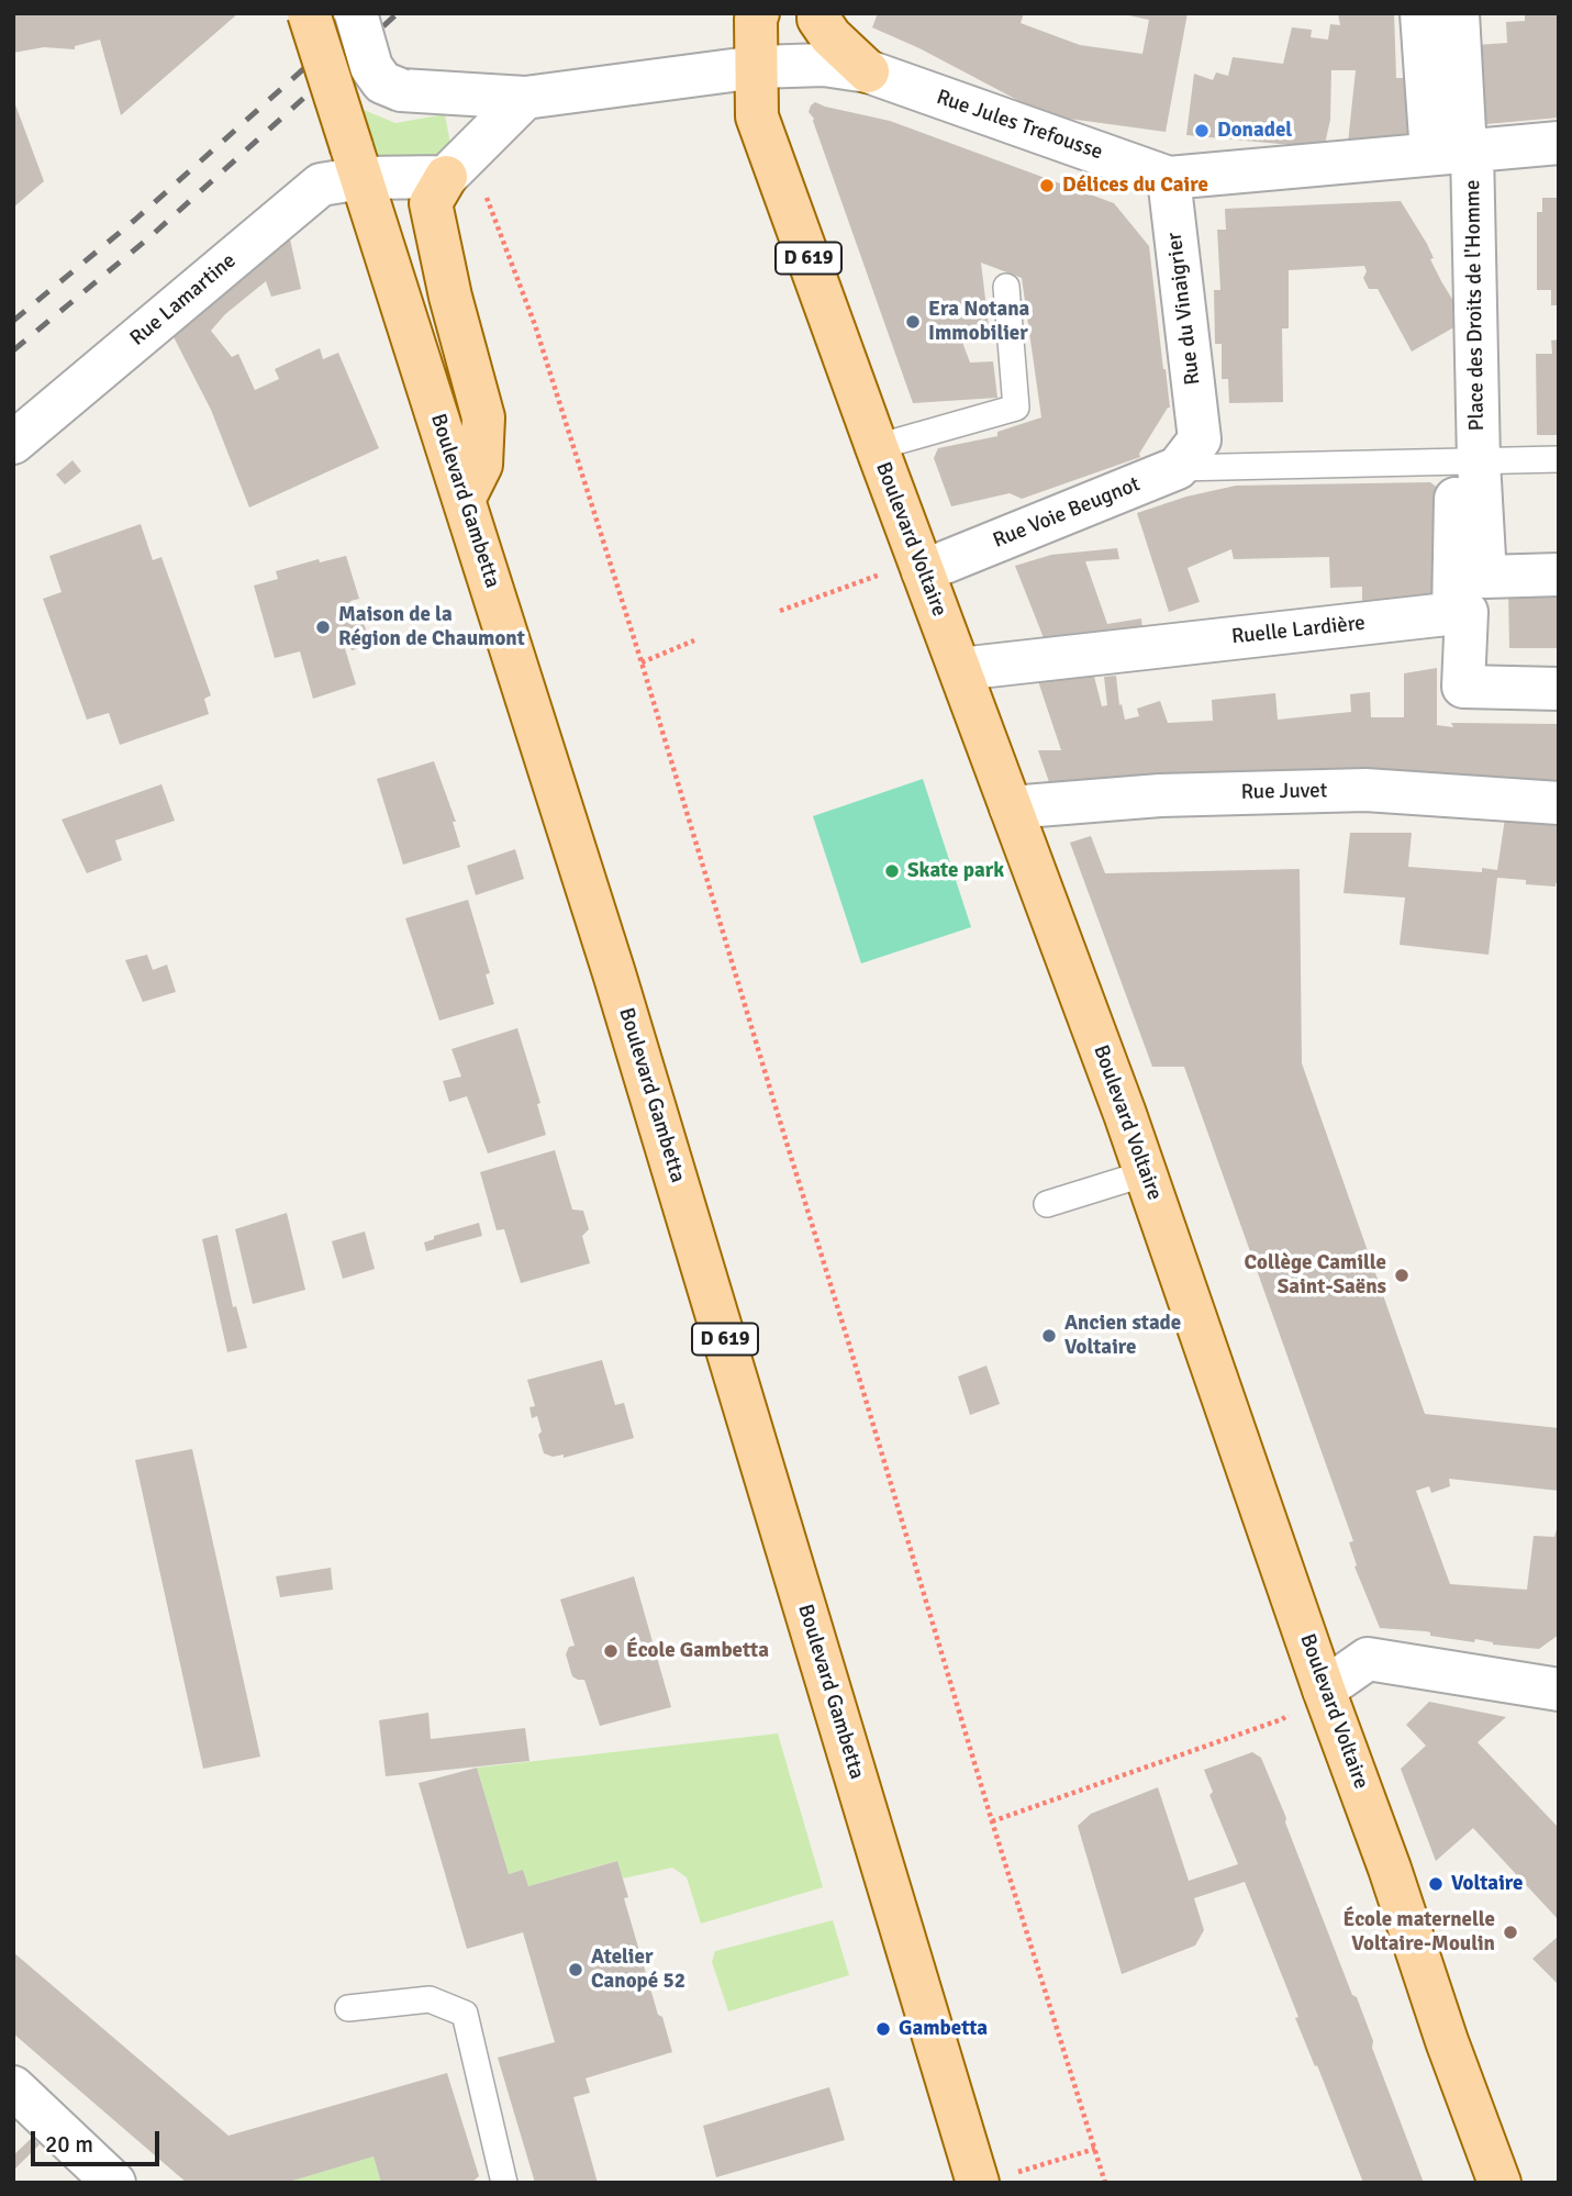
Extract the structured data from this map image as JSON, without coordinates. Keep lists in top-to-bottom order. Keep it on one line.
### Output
{"streets":{"main road":["D 619","Boulevard Gambetta","Boulevard Voltaire"],"street":["Rue Jules Trefousse","Rue Lamartine","Place des Droits de l'Homme","Rue du Vinaigrier","Rue Voie Beugnot","Ruelle Lardière","Rue Juvet"]},"crossings":[["Rue Jules Trefousse","D 619"],["Rue Jules Trefousse","Place des Droits de l'Homme"],["Rue Jules Trefousse","Rue du Vinaigrier"],["Rue Jules Trefousse","Boulevard Voltaire"],["D 619","Boulevard Voltaire"],["Rue Lamartine","Boulevard Gambetta"],["Place des Droits de l'Homme","Rue du Vinaigrier"],["Place des Droits de l'Homme","Rue Voie Beugnot"],["Rue du Vinaigrier","Rue Voie Beugnot"],["Rue Voie Beugnot","Boulevard Voltaire"],["Boulevard Voltaire","Ruelle Lardière"],["Boulevard Voltaire","Rue Juvet"]],"places":["Donadel","Délices du Caire","Era Notana Immobilier","Maison de la Région de Chaumont","Skate park","Collège Camille Saint-Saëns","Ancien stade Voltaire","École Gambetta","Voltaire","École maternelle Voltaire-Moulin","Atelier Canopé 52","Gambetta"],"scale_bar":"20 m"}
